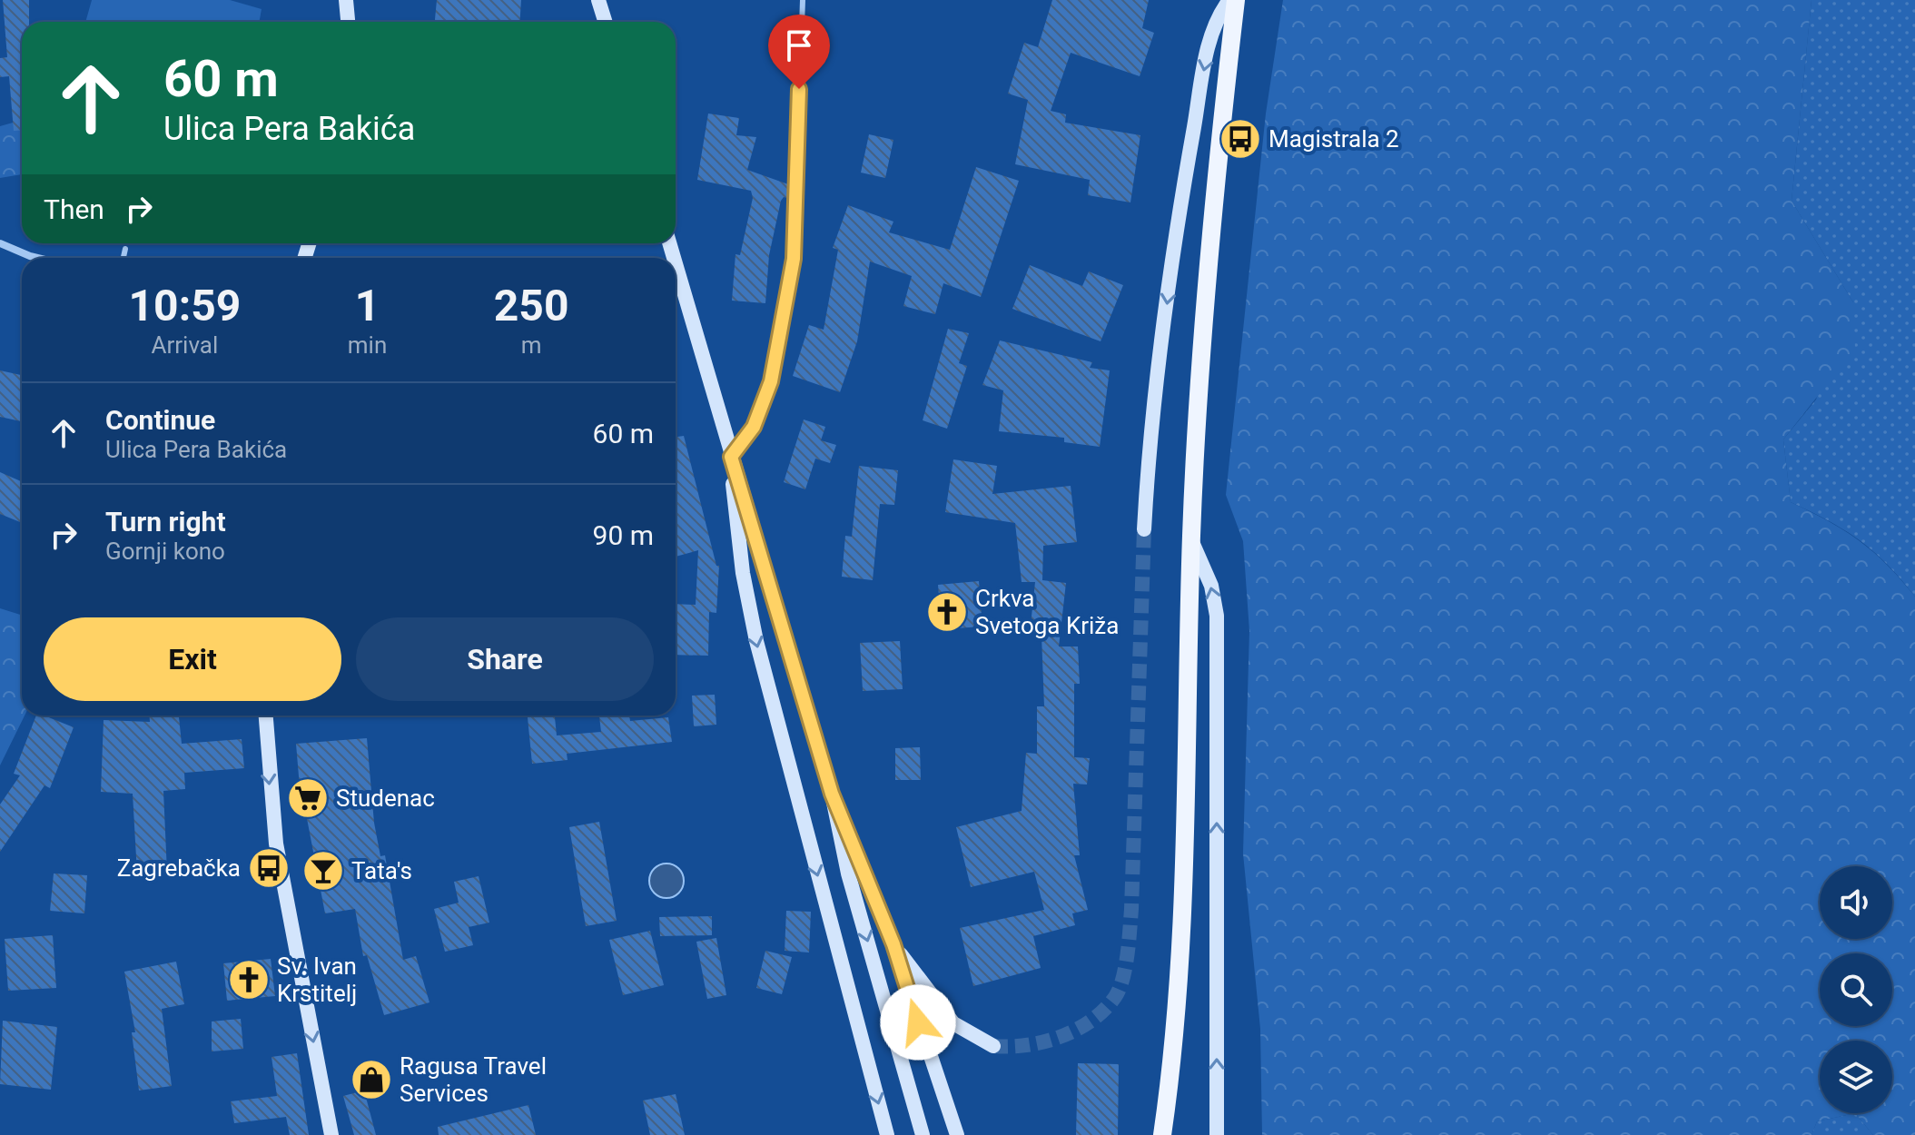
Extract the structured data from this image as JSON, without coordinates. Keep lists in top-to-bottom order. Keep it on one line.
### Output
{"places":{"bus stop":["Magistrala 2","Zagrebačka"],"church":["Crkva Svetoga Križa","Sv. Ivan Krstitelj"],"supermarket":["Studenac"],"bar":["Tata's"],"shop":["Ragusa Travel Services"]},"page":{"turn":["60 m","Ulica Pera Bakića"],"then":"Then","eta":["10:59","Arrival","1","min","250","m"],"list":[{"name":"Continue","note":"Ulica Pera Bakića","value":"60 m"},{"name":"Turn right","note":"Gornji kono","value":"90 m"}],"buttons":["Exit","Share"]}}
